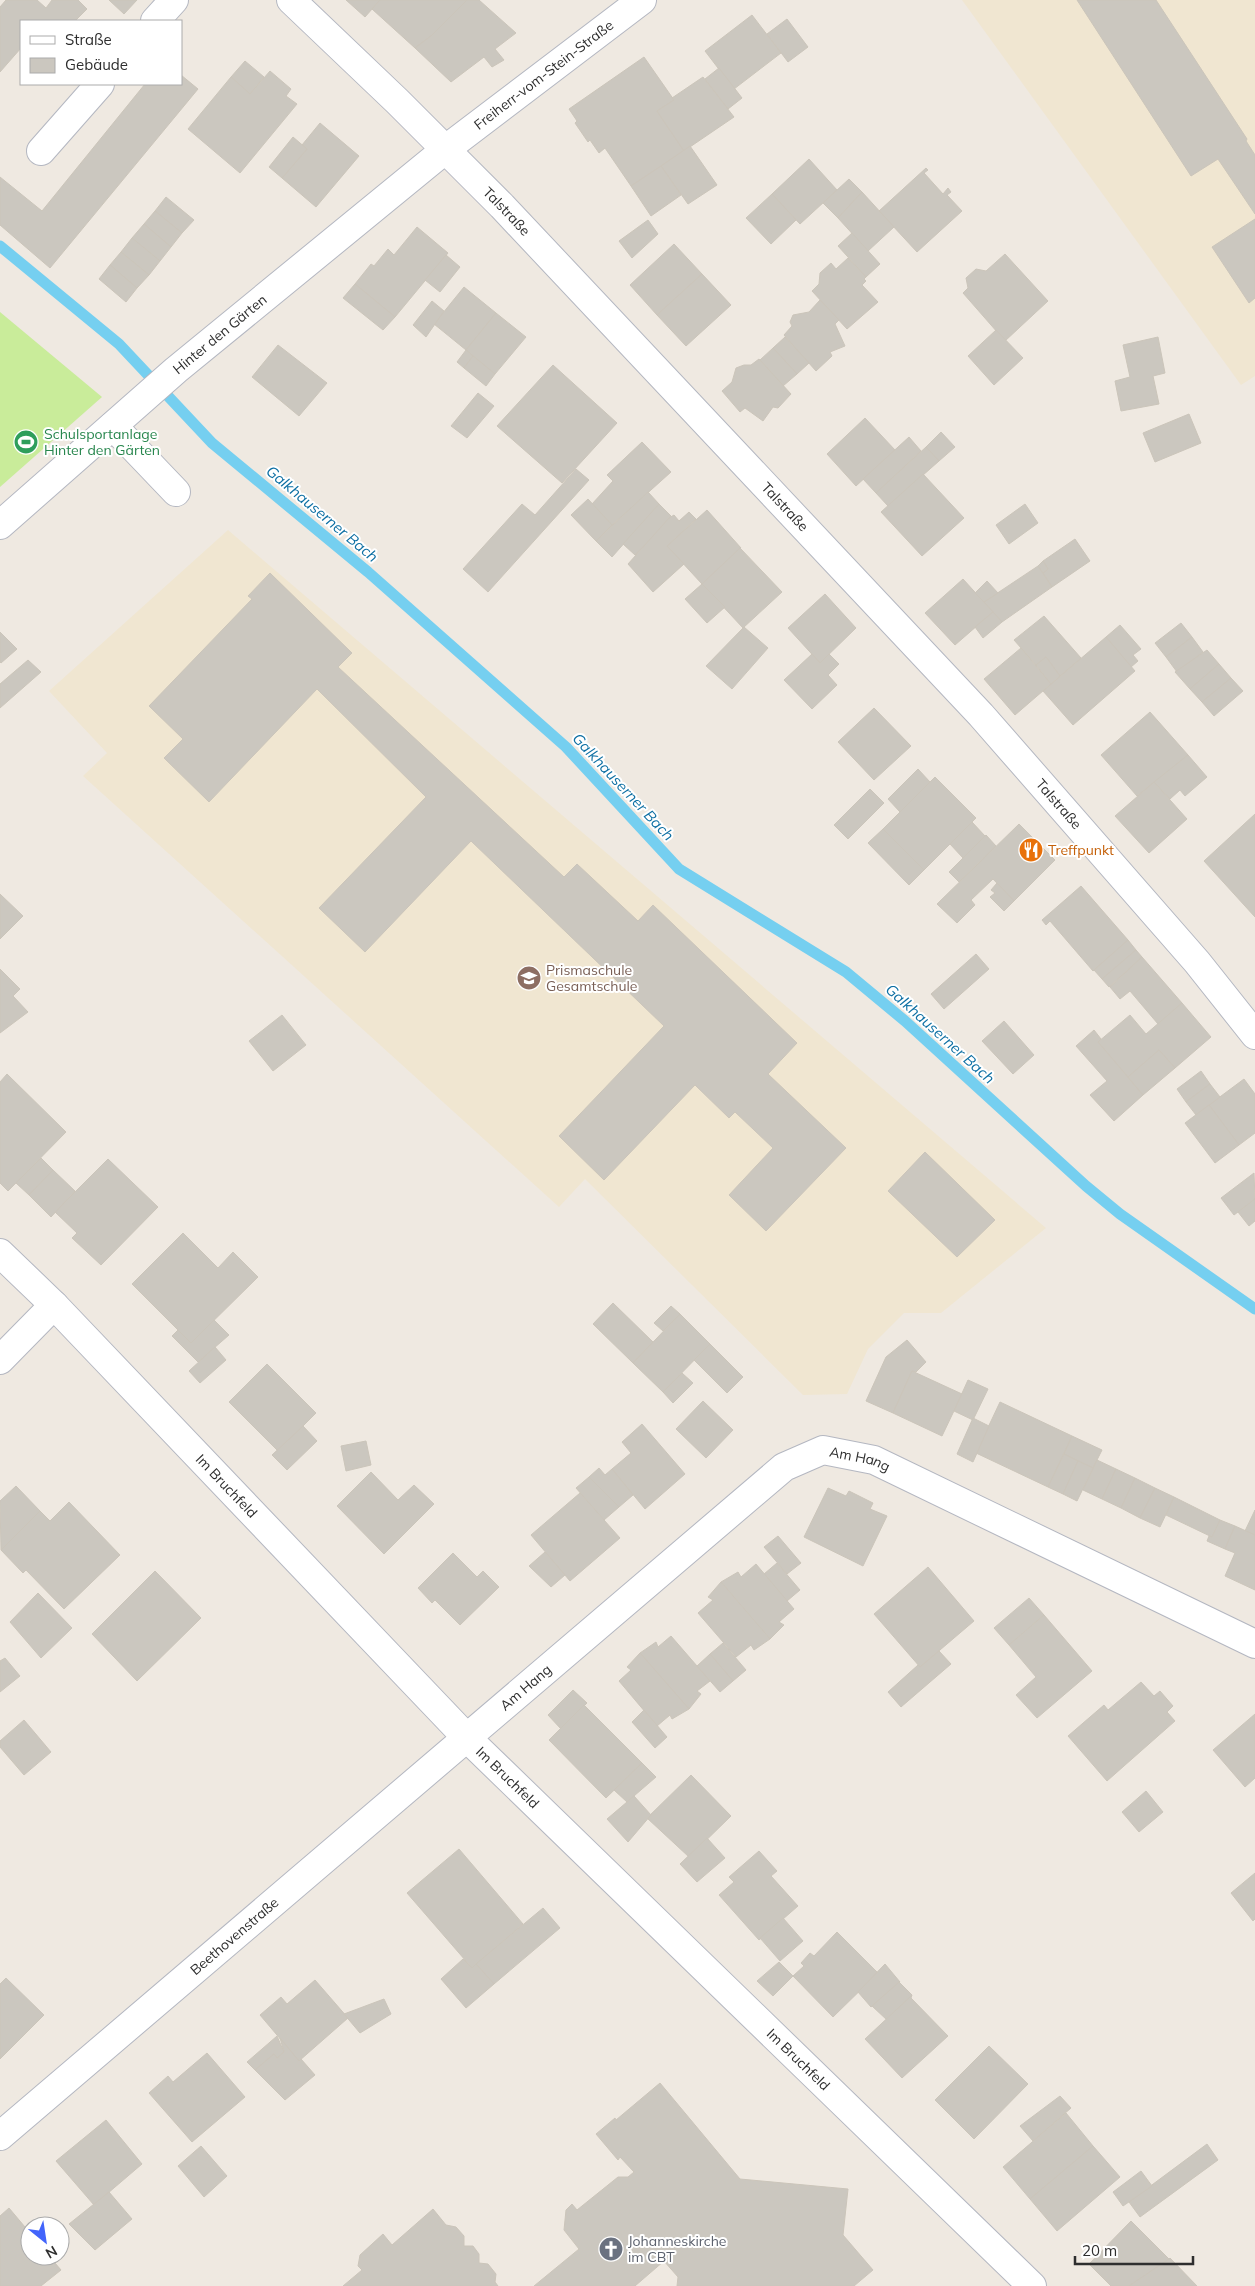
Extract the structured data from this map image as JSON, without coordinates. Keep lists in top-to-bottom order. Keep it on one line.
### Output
{"streets":{"street":["Freiherr-vom-Stein-Straße","Talstraße","Hinter den Gärten","Am Hang","Im Bruchfeld","Beethovenstraße"]},"crossings":[["Freiherr-vom-Stein-Straße","Talstraße"],["Freiherr-vom-Stein-Straße","Hinter den Gärten"],["Talstraße","Hinter den Gärten"],["Am Hang","Im Bruchfeld"],["Am Hang","Beethovenstraße"],["Im Bruchfeld","Beethovenstraße"]],"water":["Galkhauserner Bach"],"places":{"sports":["Schulsportanlage Hinter den Gärten"],"restaurant":["Treffpunkt"],"school or university":["Prismaschule Gesamtschule"],"church":["Johanneskirche im CBT"]},"legend":["Straße","Gebäude"],"scale_bar":"20 m","north":"bottom right"}
